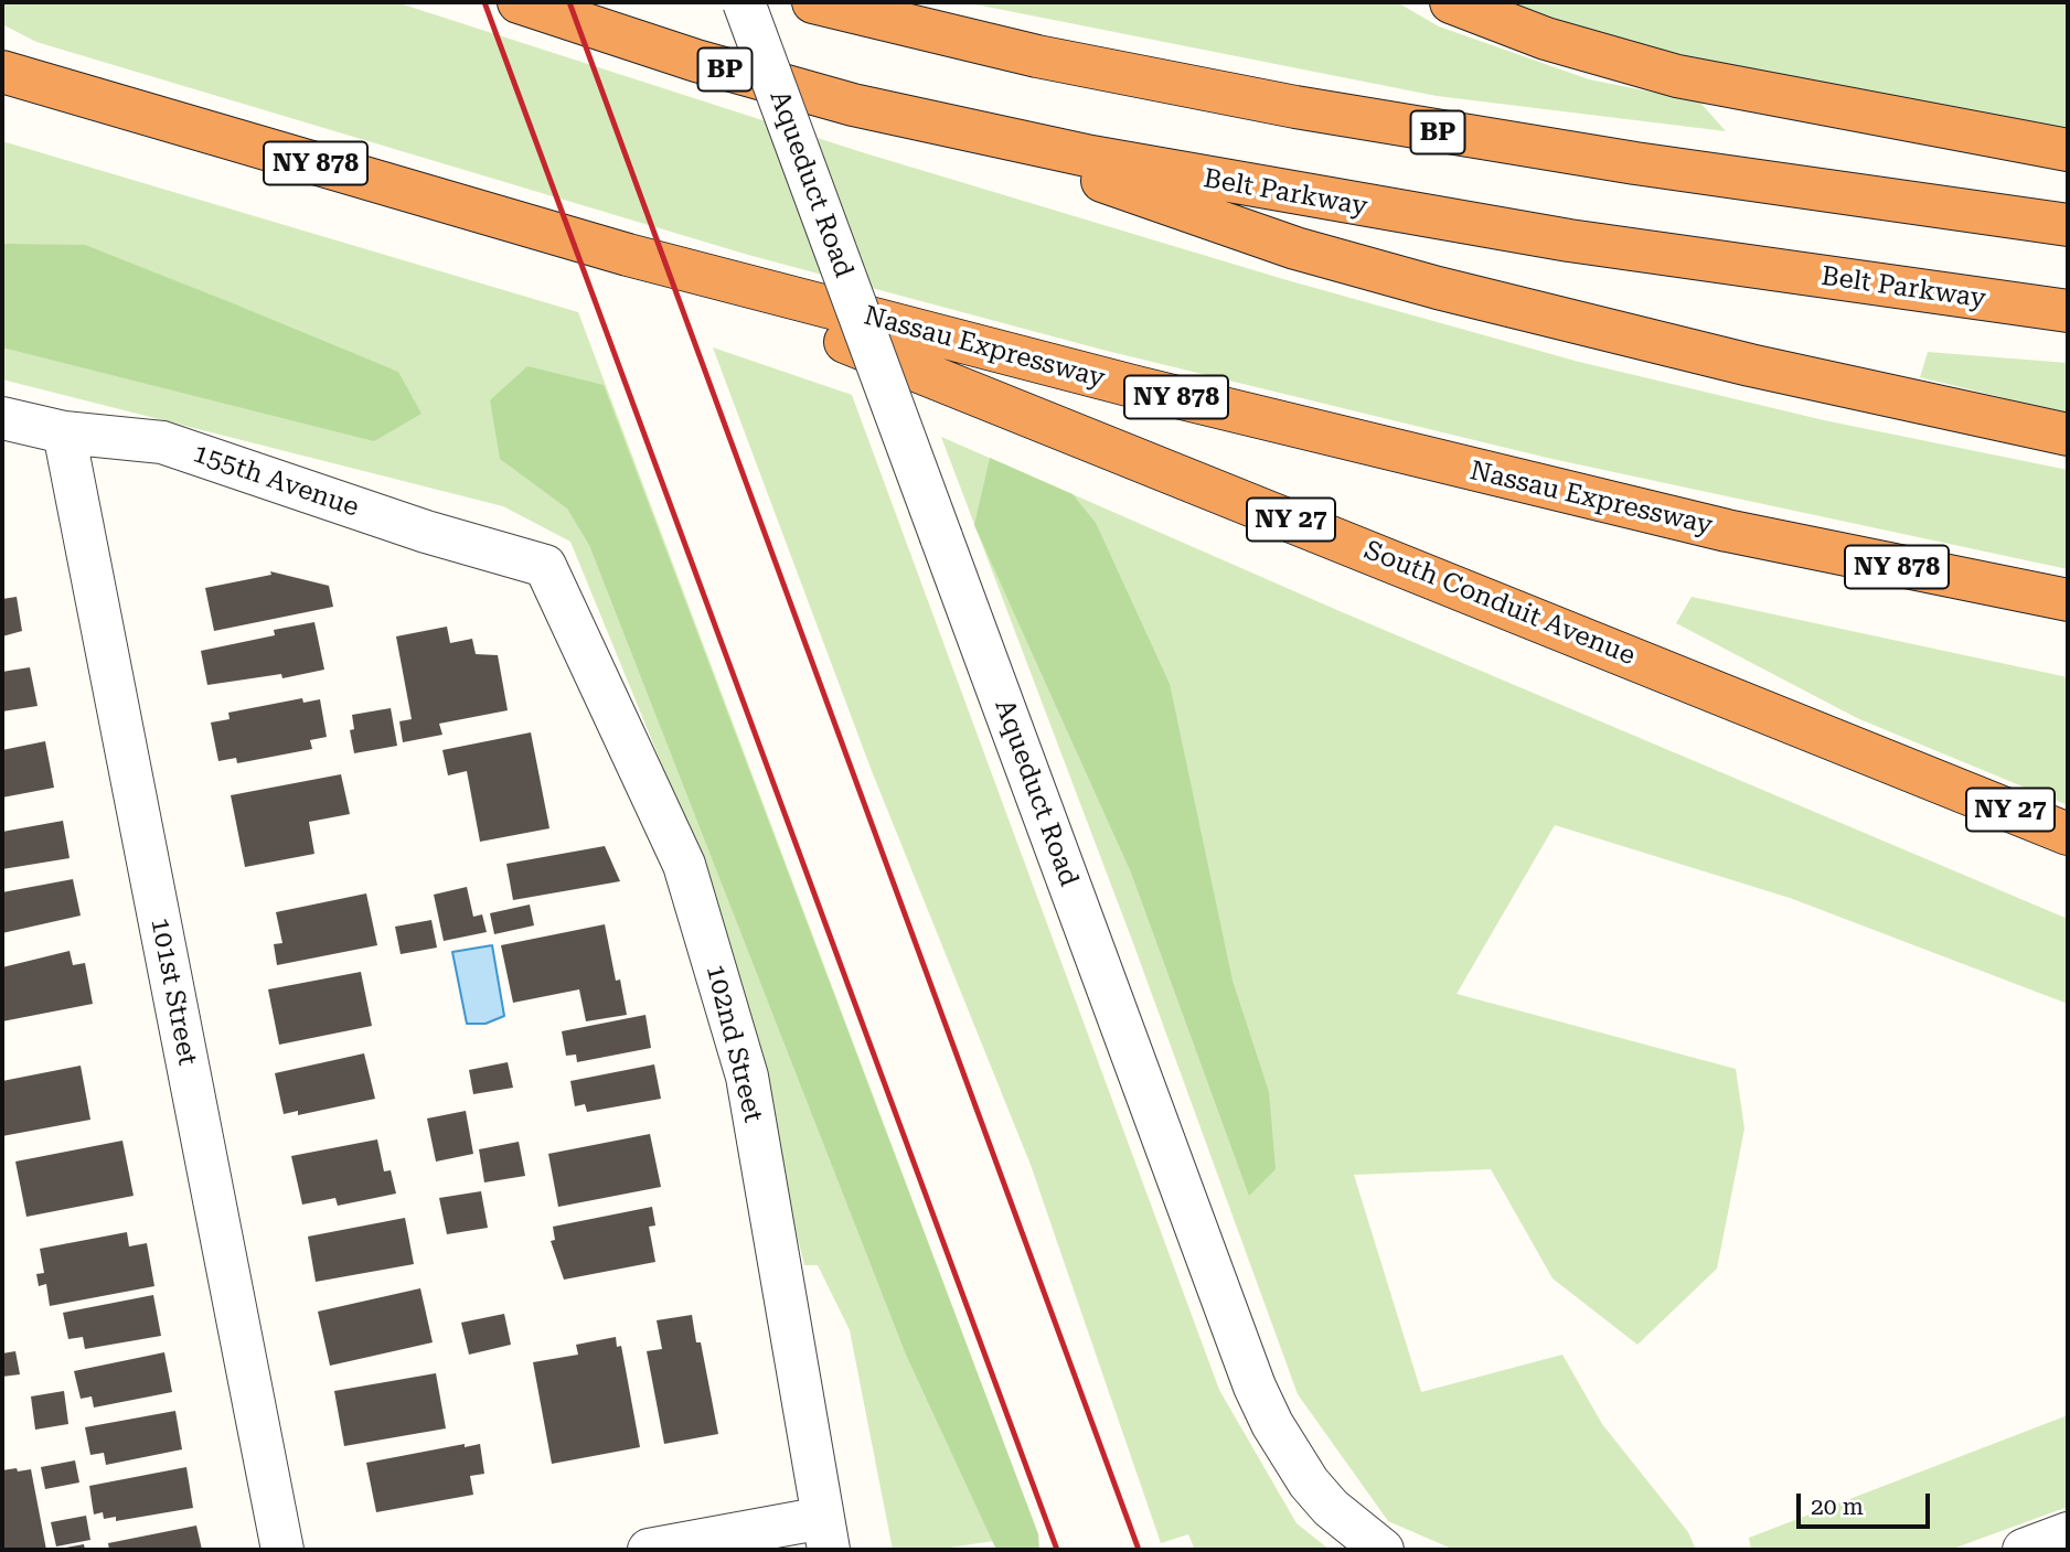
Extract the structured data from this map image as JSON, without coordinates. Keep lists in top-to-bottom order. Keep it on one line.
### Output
{"streets":{"highway":["BP","NY 878","Belt Parkway","Nassau Expressway","NY 27","South Conduit Avenue"],"street":["Aqueduct Road","155th Avenue","101st Street","102nd Street"]},"crossings":[["Nassau Expressway","South Conduit Avenue"],["155th Avenue","101st Street"],["155th Avenue","102nd Street"]],"scale_bar":"20 m"}
